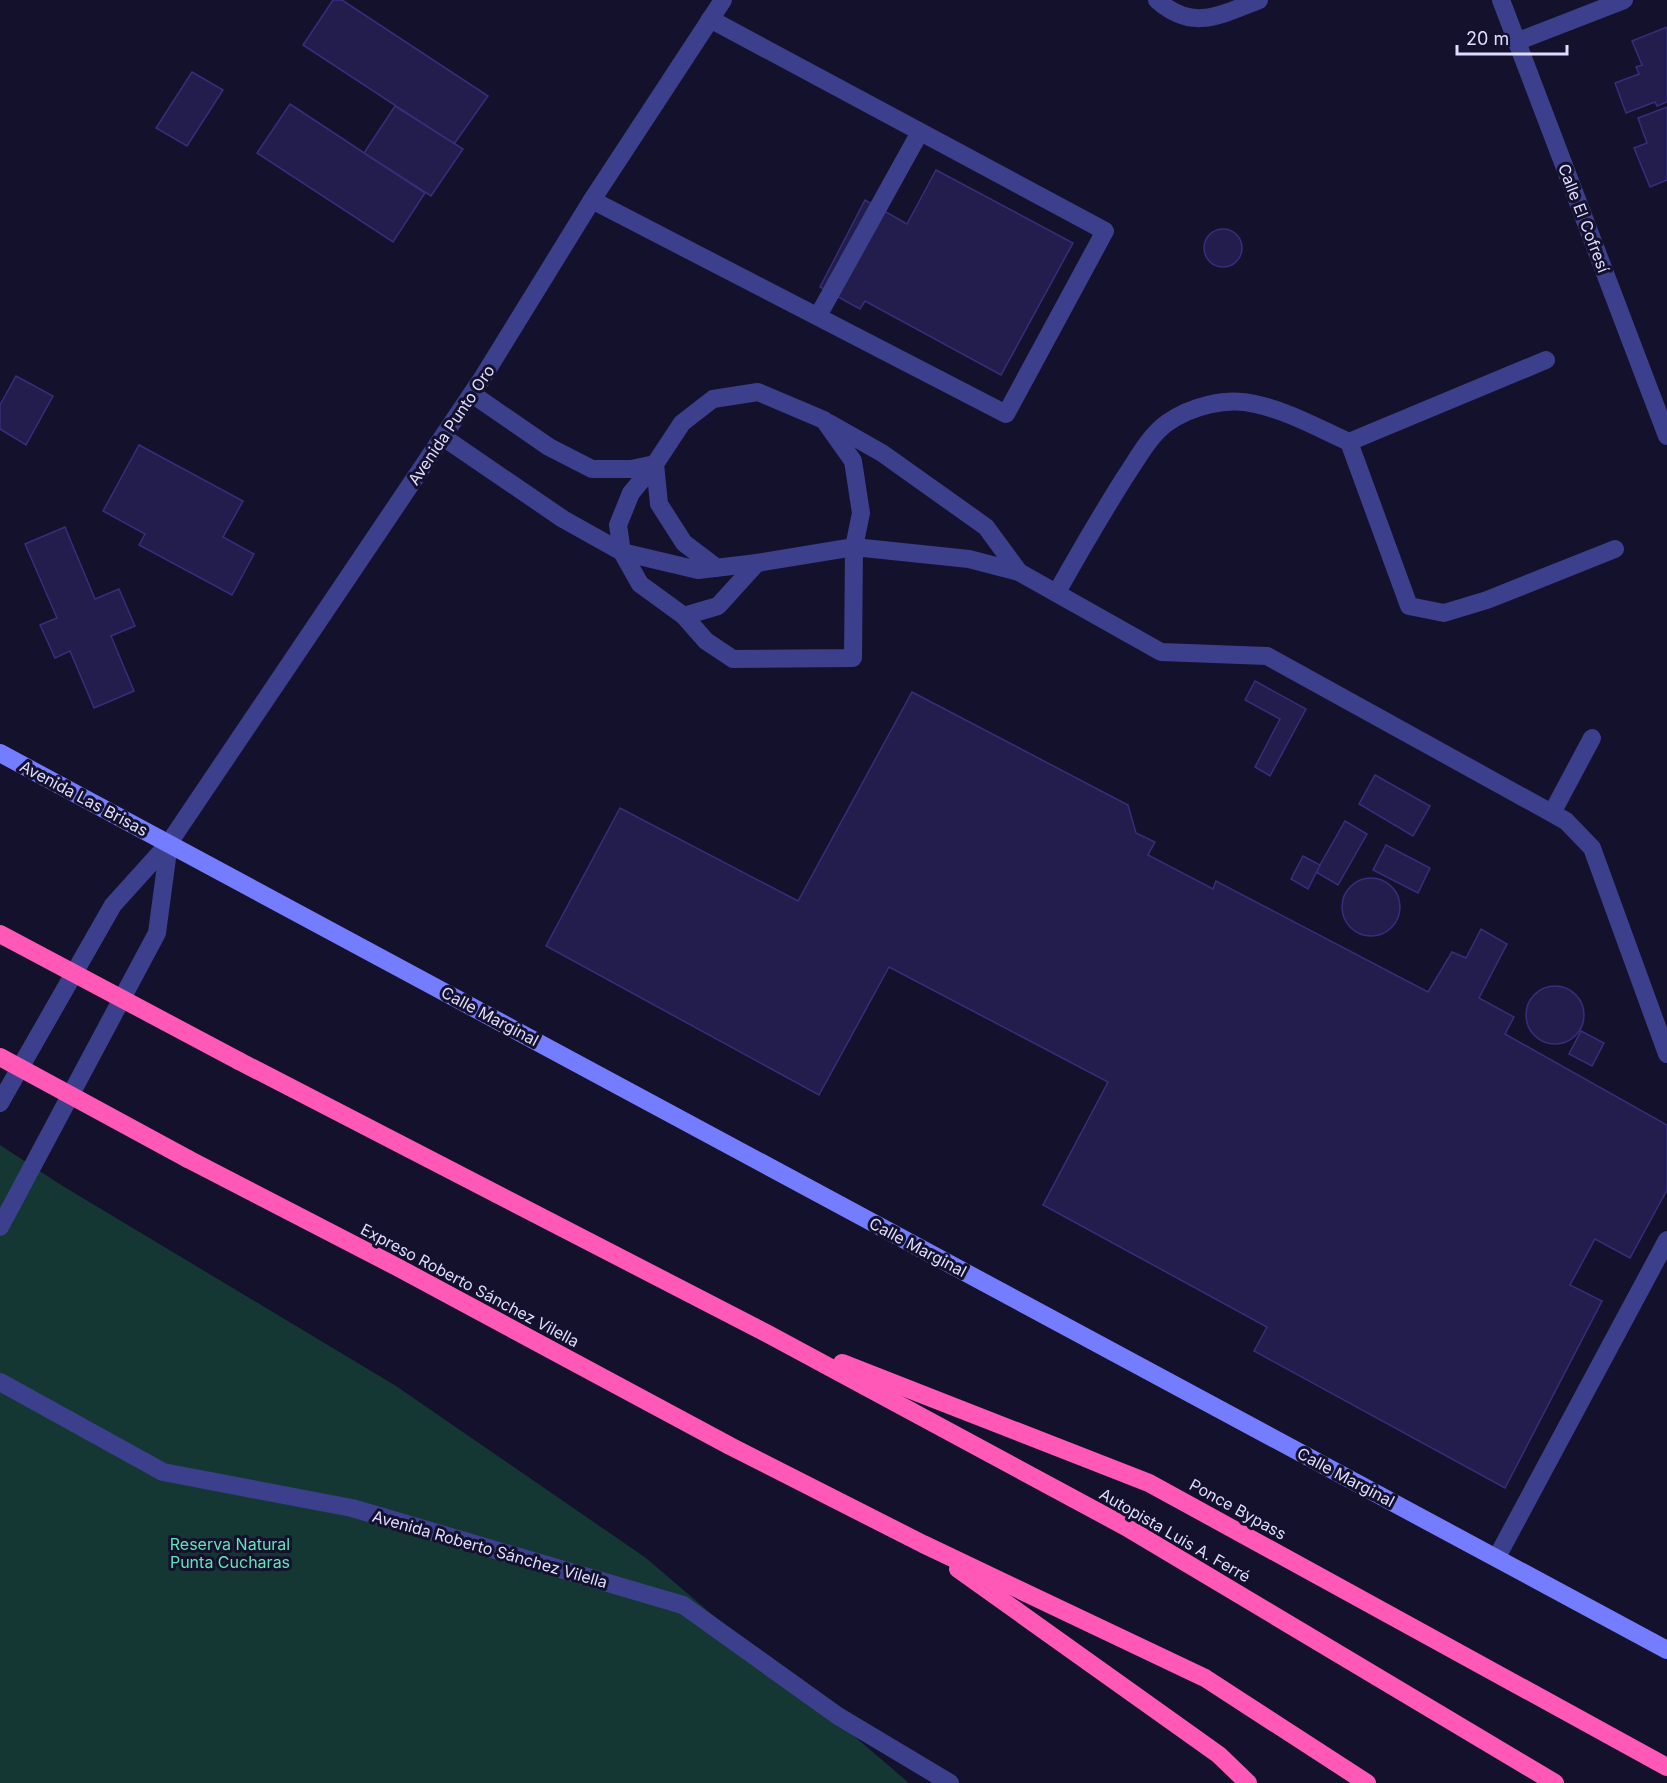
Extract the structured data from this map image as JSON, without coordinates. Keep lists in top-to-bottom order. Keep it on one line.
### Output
{"streets":{"highway":["Expreso Roberto Sánchez Vilella","Ponce Bypass","Autopista Luis A. Ferré"],"street":["Calle El Cofresí","Avenida Punto Oro","Avenida Las Brisas","Calle Marginal","Avenida Roberto Sánchez Vilella"]},"crossings":[["Avenida Punto Oro","Avenida Las Brisas"],["Avenida Punto Oro","Calle Marginal"],["Avenida Las Brisas","Calle Marginal"],["Ponce Bypass","Autopista Luis A. Ferré"]],"parks":["Reserva Natural Punta Cucharas"],"scale_bar":"20 m"}
